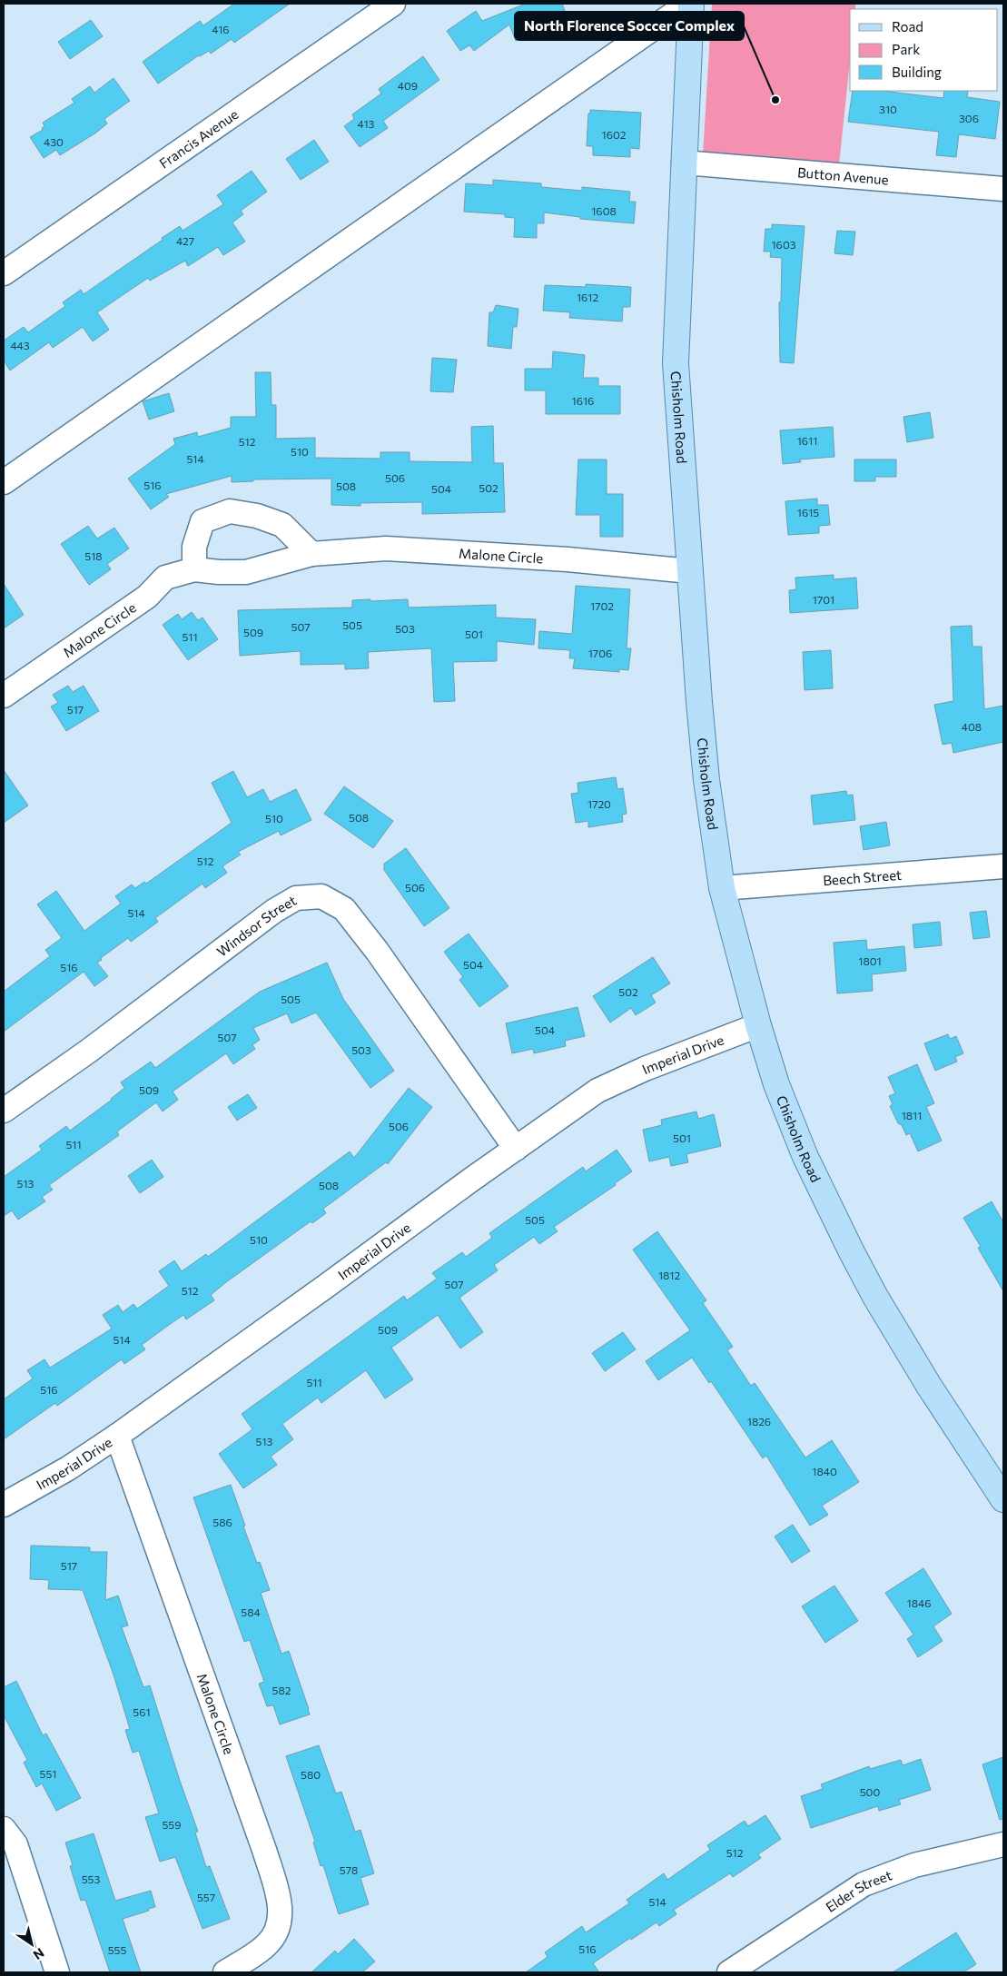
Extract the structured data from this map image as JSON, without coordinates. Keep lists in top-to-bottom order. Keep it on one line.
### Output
{"streets":{"main road":["Chisholm Road"],"street":["Francis Avenue","Button Avenue","Malone Circle","Beech Street","Windsor Street","Imperial Drive","Elder Street"]},"crossings":[["Button Avenue","Chisholm Road"],["Chisholm Road","Malone Circle"],["Chisholm Road","Beech Street"],["Chisholm Road","Imperial Drive"],["Malone Circle","Imperial Drive"],["Windsor Street","Imperial Drive"]],"places":["North Florence Soccer Complex"],"house_numbers":["416","409","310","306","413","1602","430","1608","427","1603","1612","443","1616","1611","512","510","514","506","516","508","502","504","1615","518","1701","1702","505","507","503","509","501","511","1706","517","408","1720","508","510","512","506","514","1801","504","516","502","505","504","507","503","509","1811","506","501","511","513","508","505","510","1812","507","512","509","514","511","516","1826","513","1840","586","517","1846","584","582","561","551","580","500","559","512","578","553","557","514","516","555"],"legend":["Road","Park","Building"],"north":"bottom right"}
